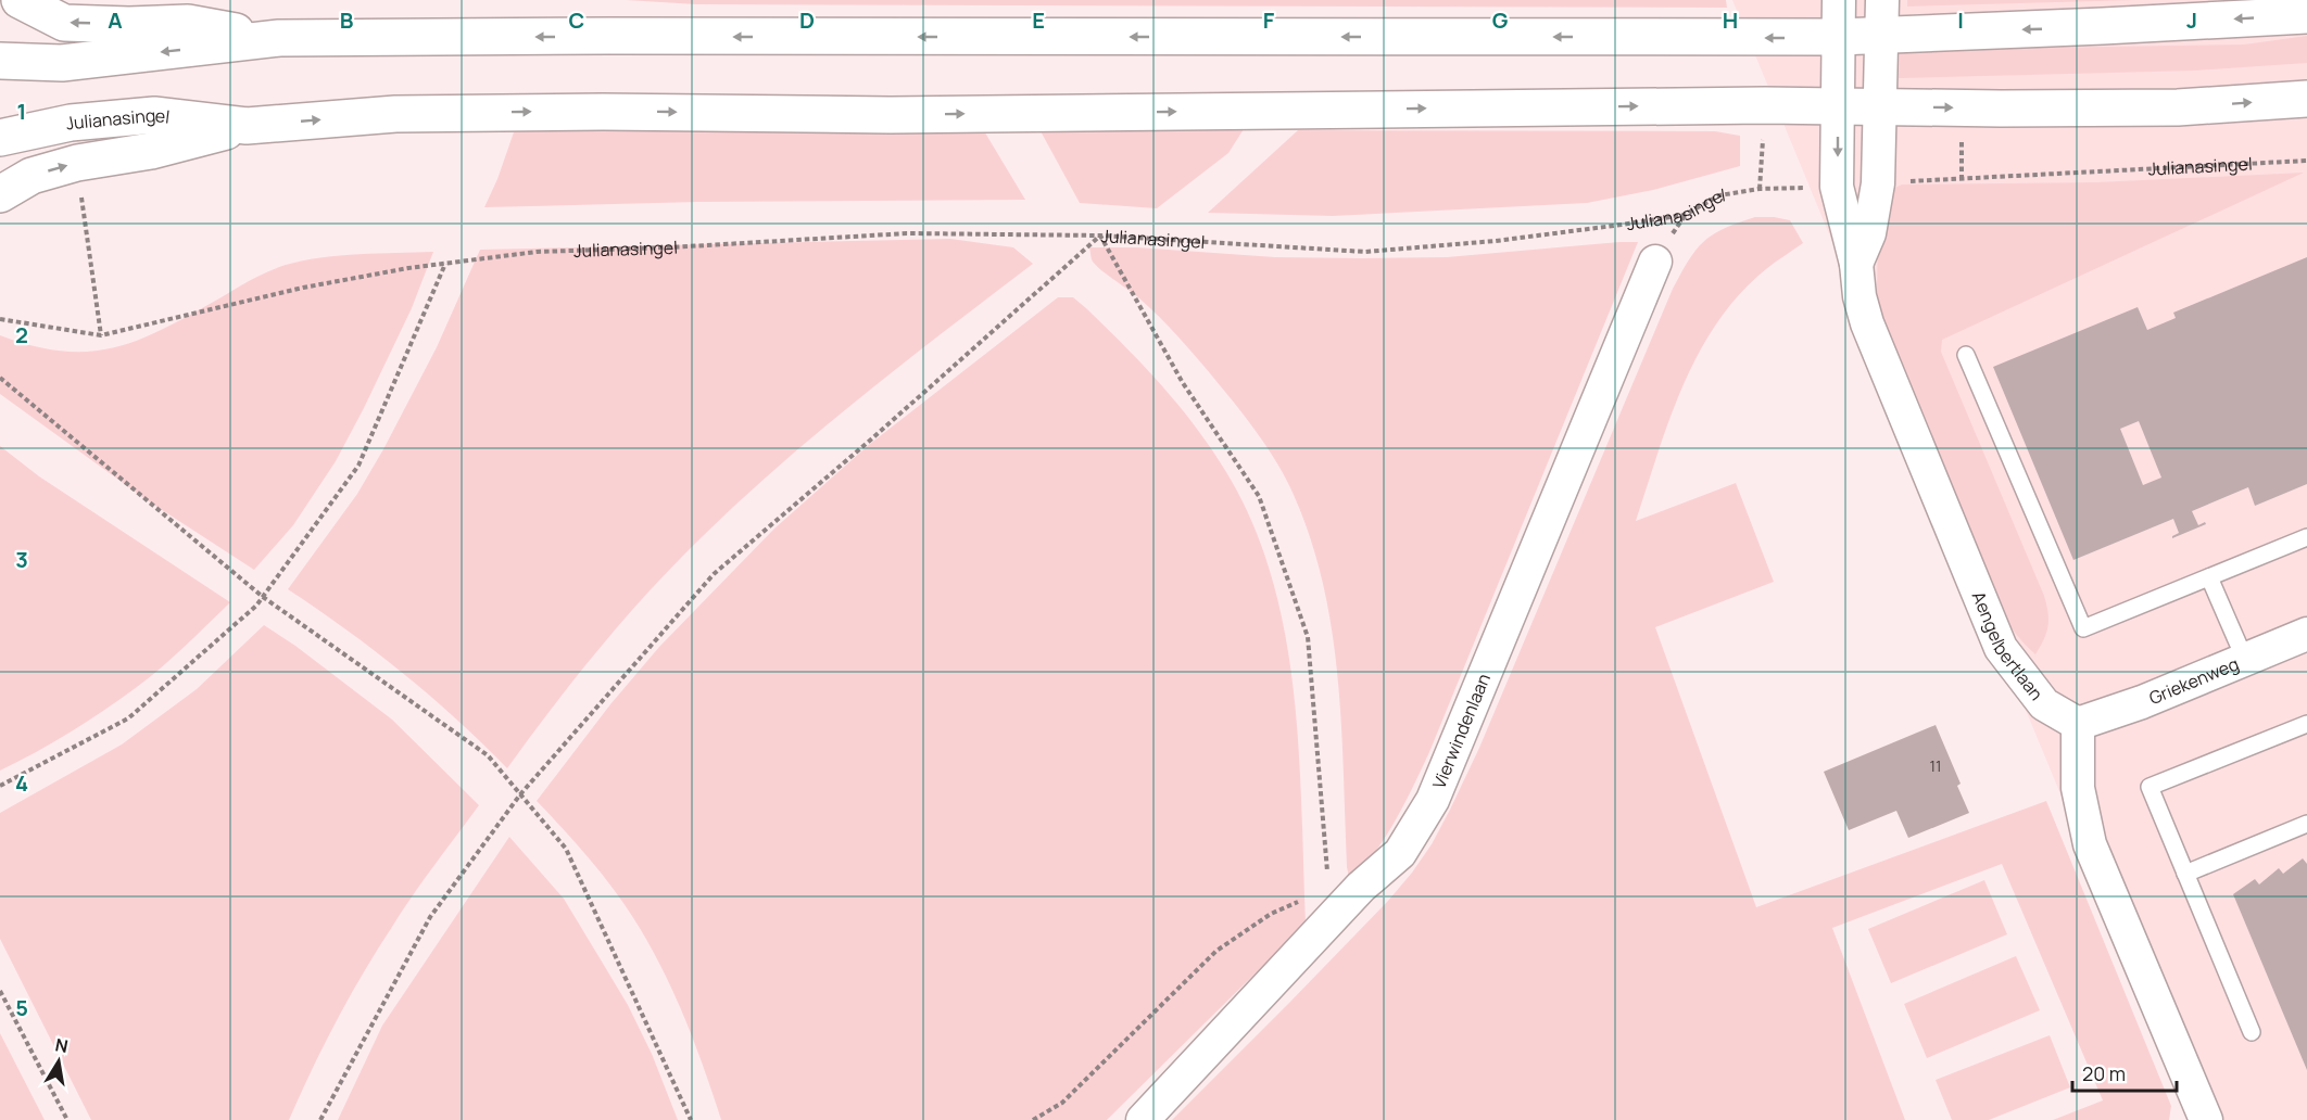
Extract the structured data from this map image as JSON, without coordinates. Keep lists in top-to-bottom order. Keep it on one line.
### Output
{"streets":{"main road":["Julianasingel"],"street":["Aengelbertlaan","Griekenweg","Vierwindenlaan"]},"crossings":[["Julianasingel","Aengelbertlaan"],["Aengelbertlaan","Griekenweg"]],"house_numbers":["11"],"scale_bar":"20 m","north":"top","grid":{"columns":["A","B","C","D","E","F","G","H","I","J"],"rows":["1","2","3","4","5"]}}
